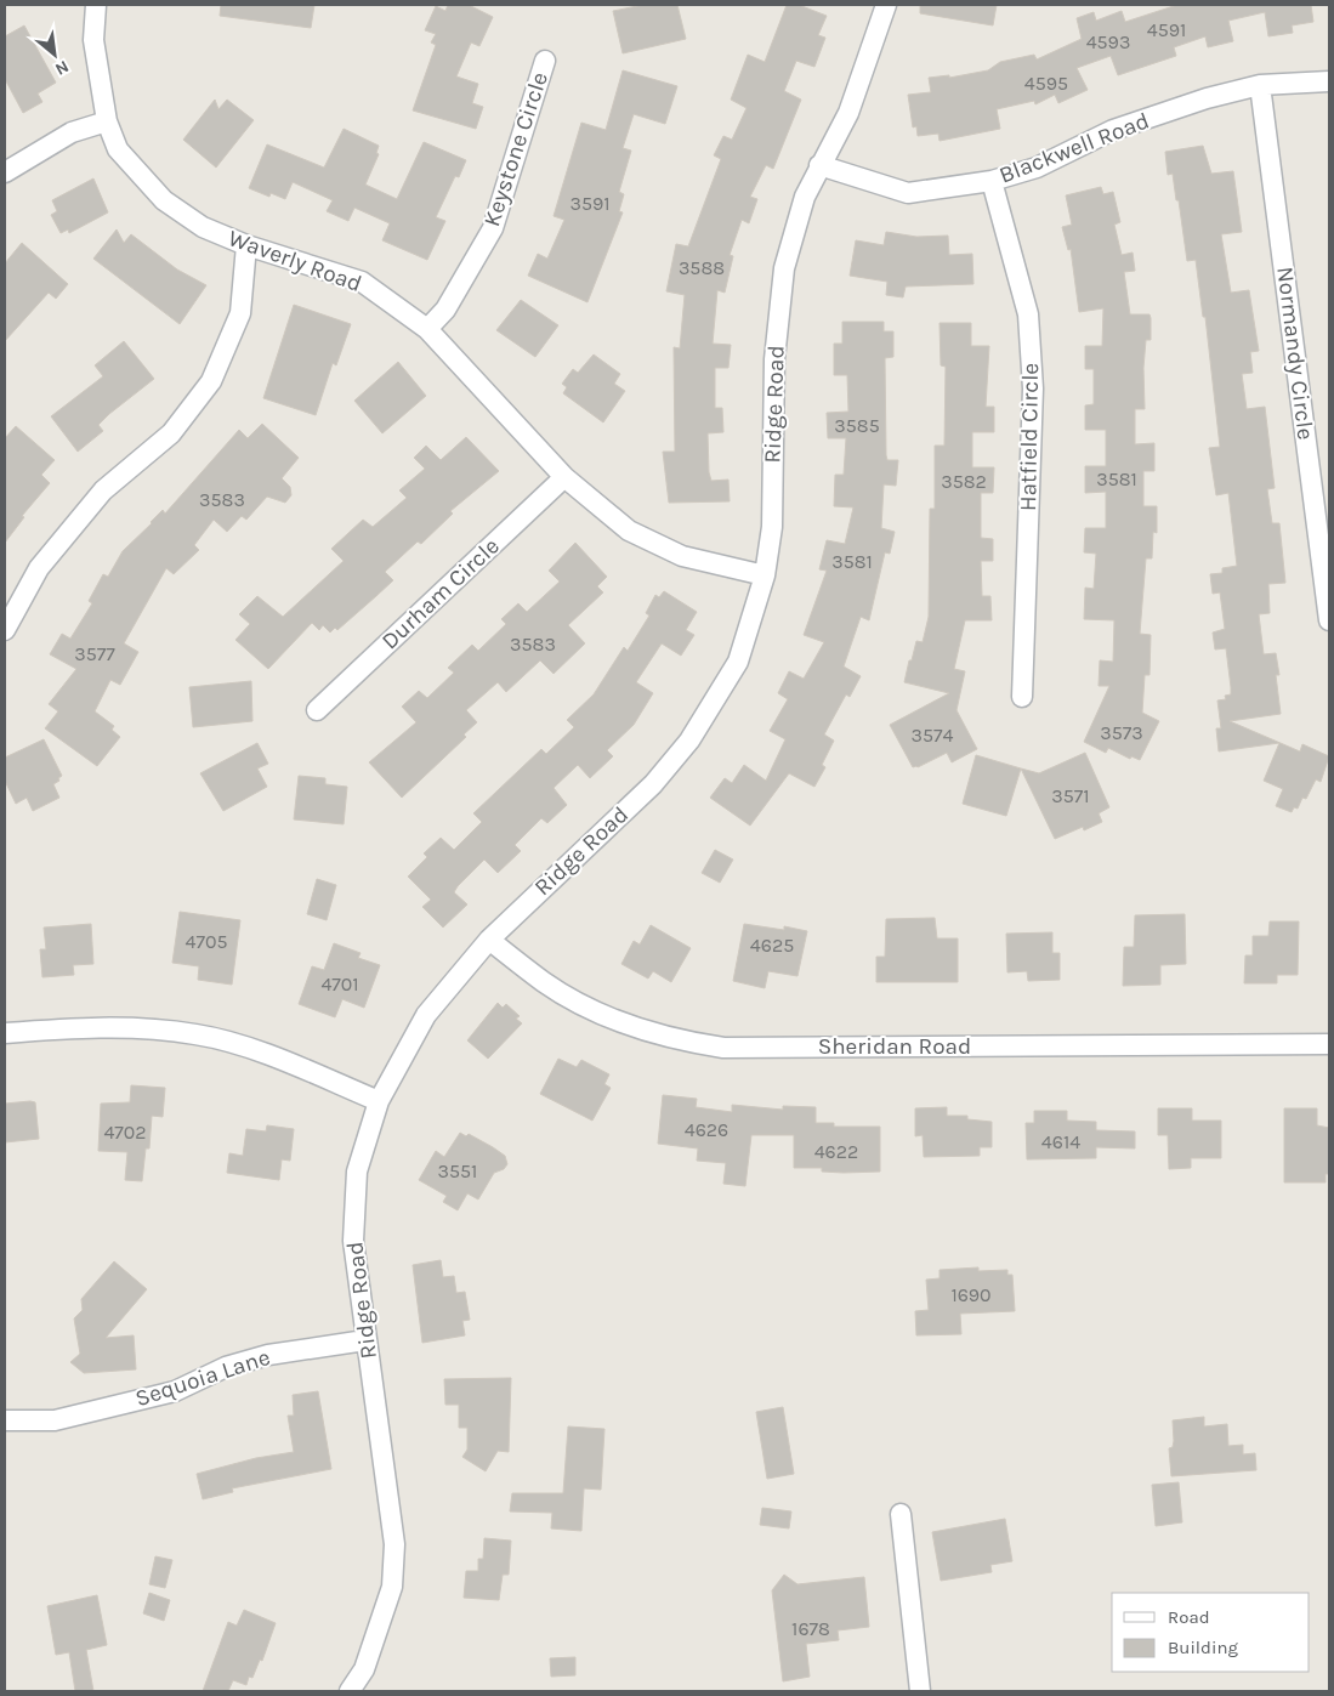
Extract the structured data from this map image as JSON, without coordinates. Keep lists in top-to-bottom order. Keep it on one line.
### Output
{"streets":{"street":["Blackwell Road","Keystone Circle","Waverly Road","Normandy Circle","Ridge Road","Hatfield Circle","Durham Circle","Sheridan Road","Sequoia Lane"]},"crossings":[["Blackwell Road","Normandy Circle"],["Blackwell Road","Ridge Road"],["Blackwell Road","Hatfield Circle"],["Keystone Circle","Waverly Road"],["Waverly Road","Ridge Road"],["Waverly Road","Durham Circle"],["Ridge Road","Sheridan Road"],["Ridge Road","Sequoia Lane"]],"house_numbers":["4591","4593","4595","3591","3588","3585","3581","3582","3583","3581","3583","3577","3573","3574","3571","4705","4625","4701","4626","4702","4614","4622","3551","1690","1678"],"legend":["Road","Building"],"north":"bottom right"}
